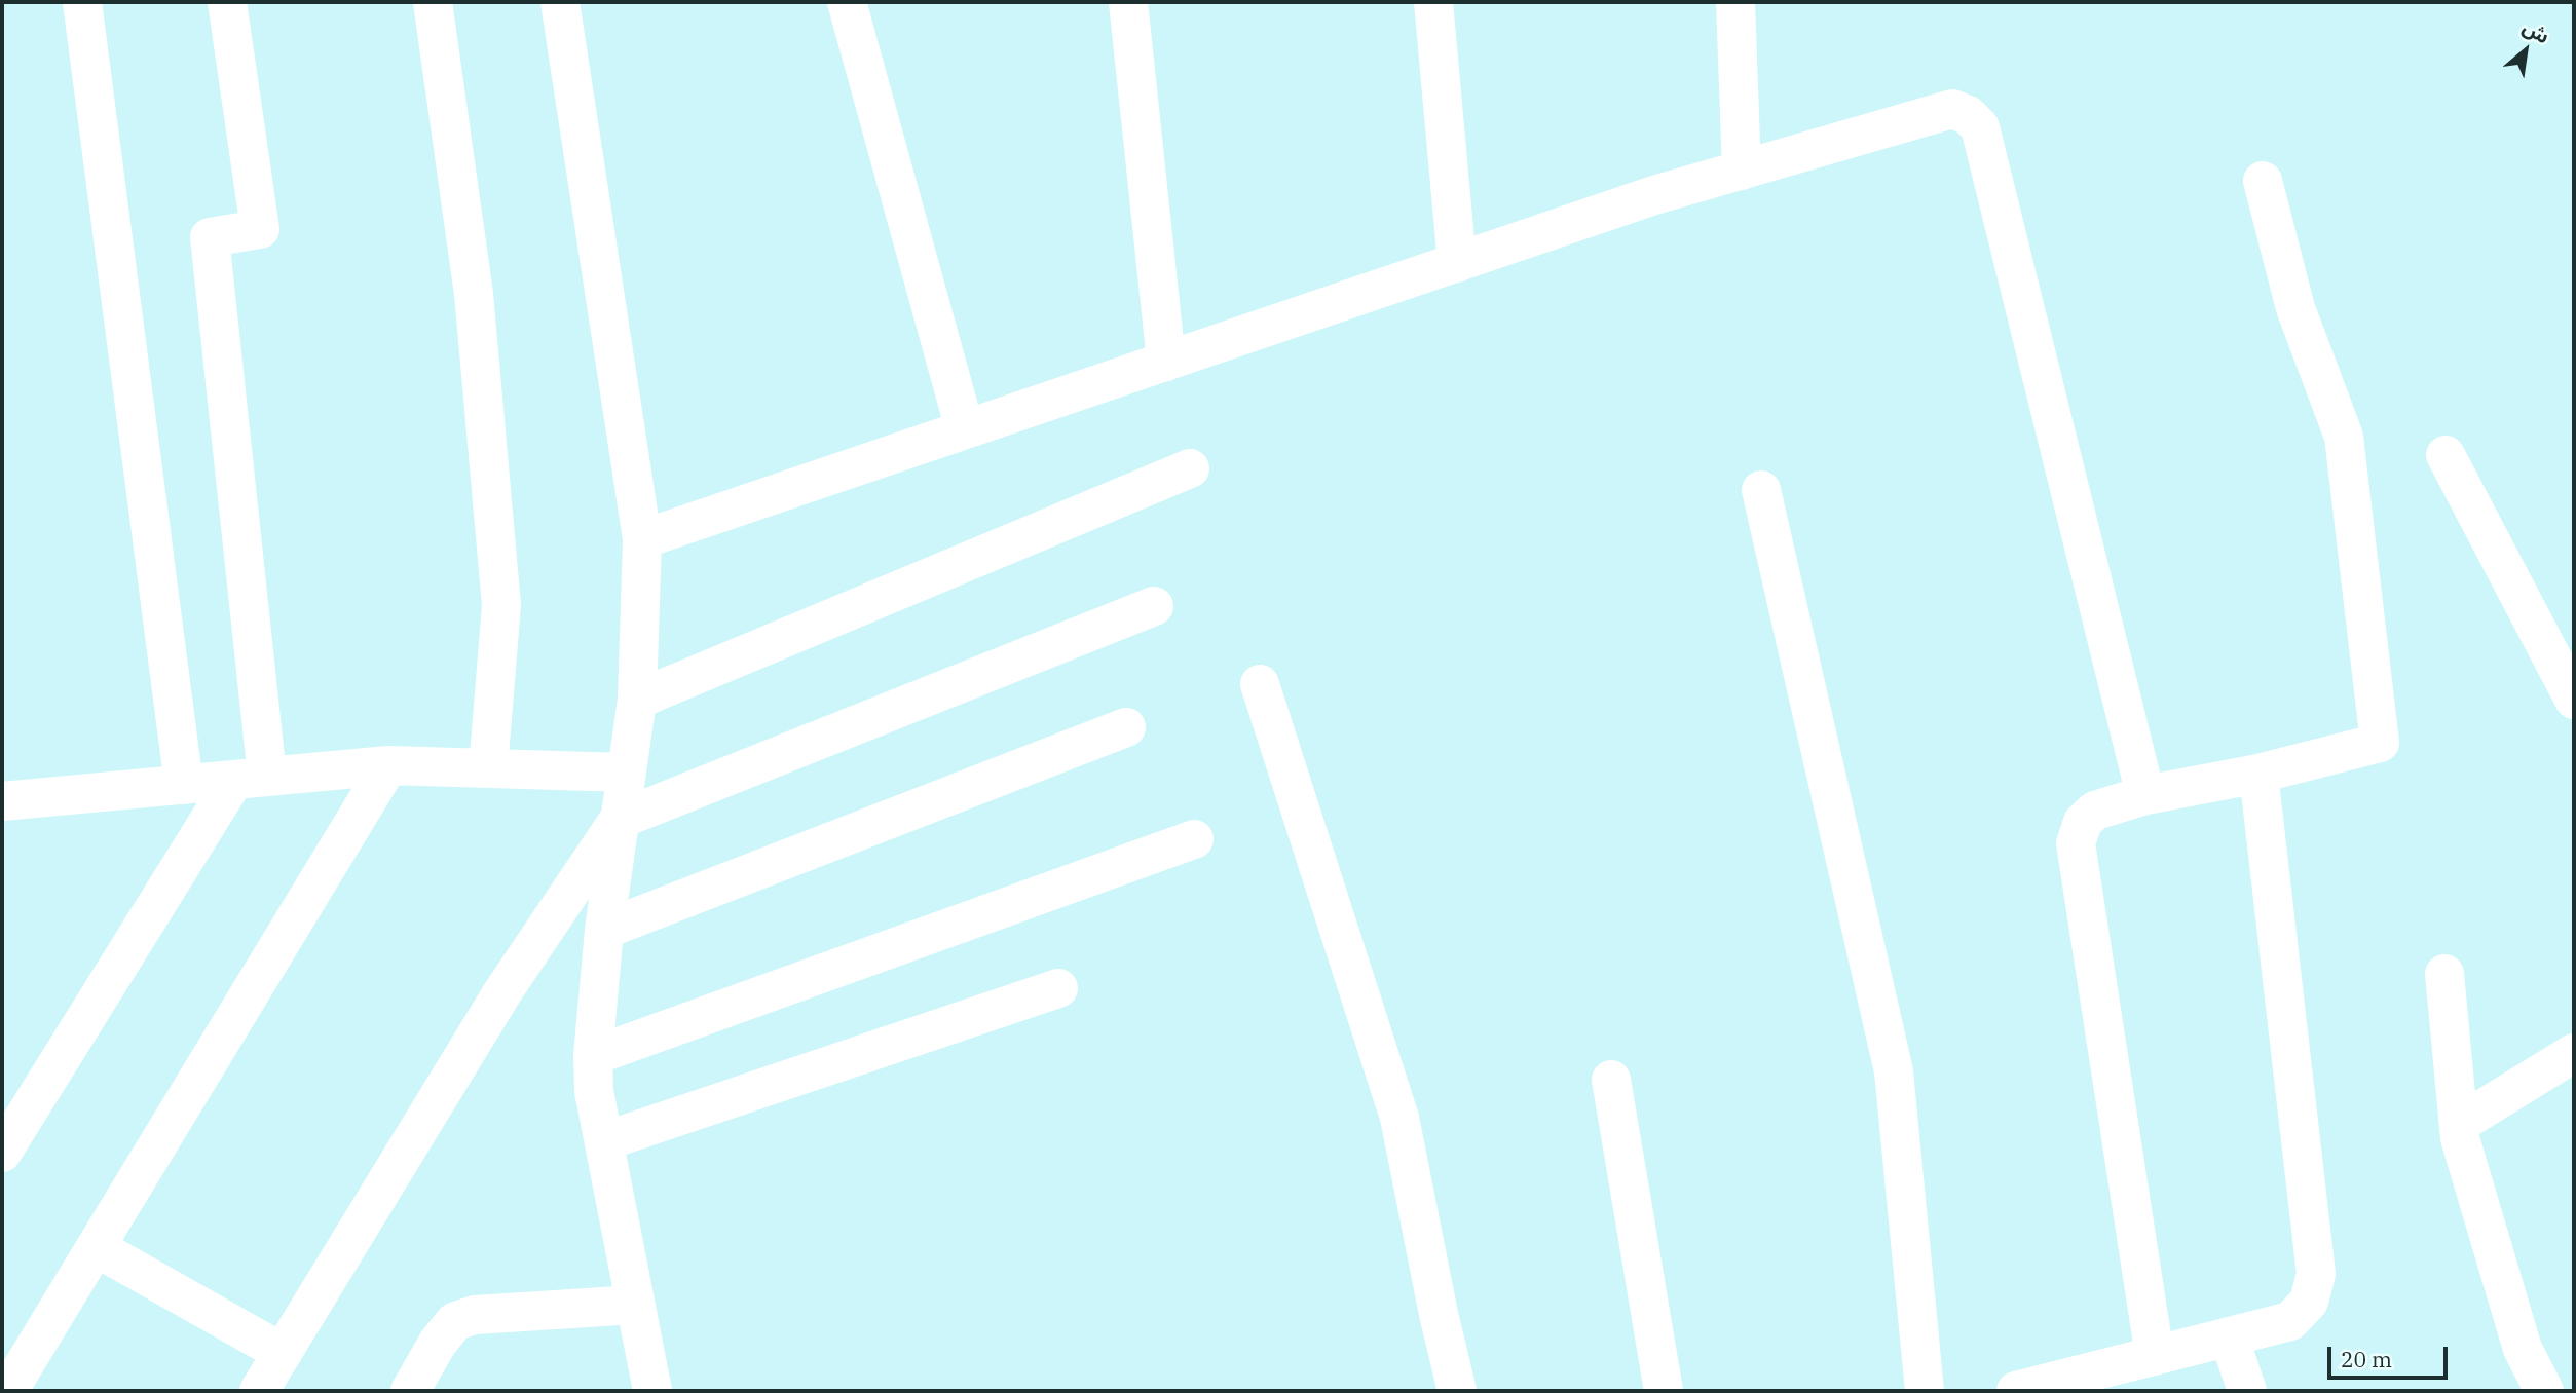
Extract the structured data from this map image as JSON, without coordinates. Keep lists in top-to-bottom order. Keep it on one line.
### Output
{"scale_bar":"20 m","north":"top right"}
